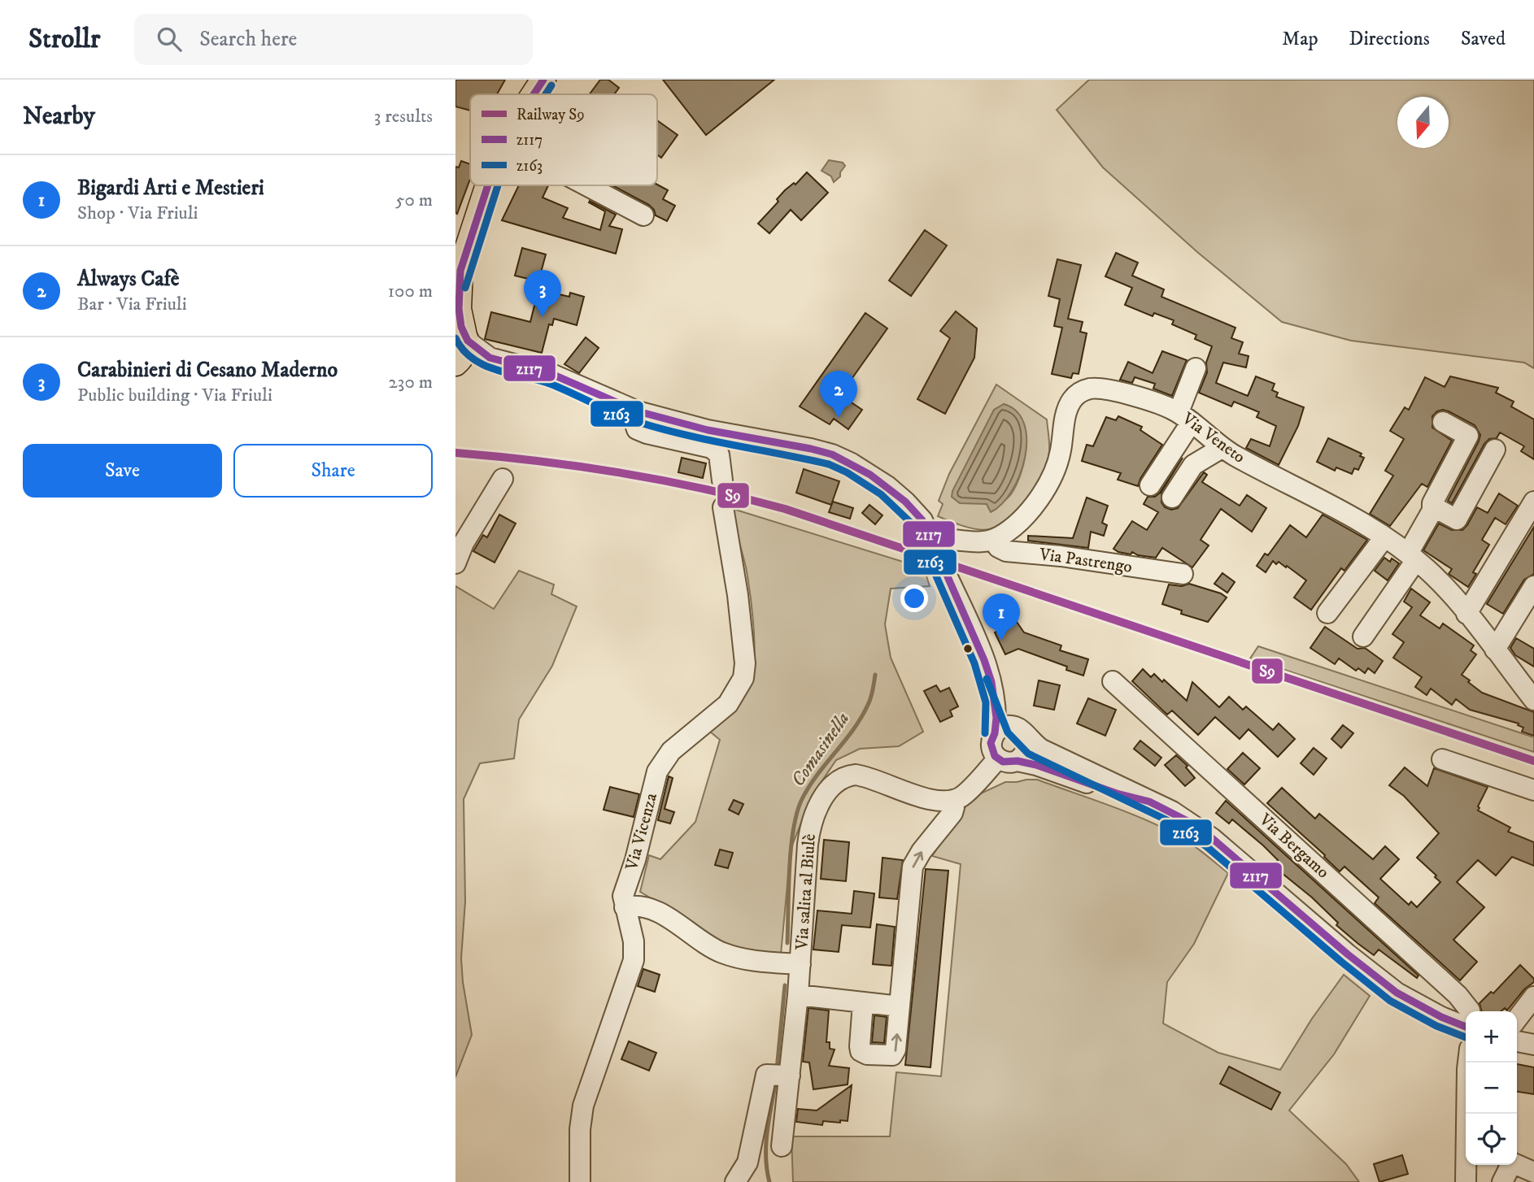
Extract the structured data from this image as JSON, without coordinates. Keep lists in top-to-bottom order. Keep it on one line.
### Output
{"streets":{"street":["Via Veneto","Via Pastrengo","Via Vicenza","Via Bergamo","Via salita al Biulè"]},"crossings":[["Via Veneto","Via Pastrengo"]],"water":["Comasinella"],"lines":["transit line z117","transit line z163","rail line S9"],"legend":["Railway S9","z117","z163"],"north":"bottom","page":{"header":"Strollr","search":"Search here","nav":["Map","Directions","Saved"],"heading":["Nearby","3 results"],"list":[{"mark":"1","name":"Bigardi Arti e Mestieri","note":"Shop · Via Friuli","value":"50 m"},{"mark":"2","name":"Always Cafè","note":"Bar · Via Friuli","value":"100 m"},{"mark":"3","name":"Carabinieri di Cesano Maderno","note":"Public building · Via Friuli","value":"230 m"}],"pins":["3","2","1"],"buttons":["Save","Share"],"map_buttons":["+","−"]}}
